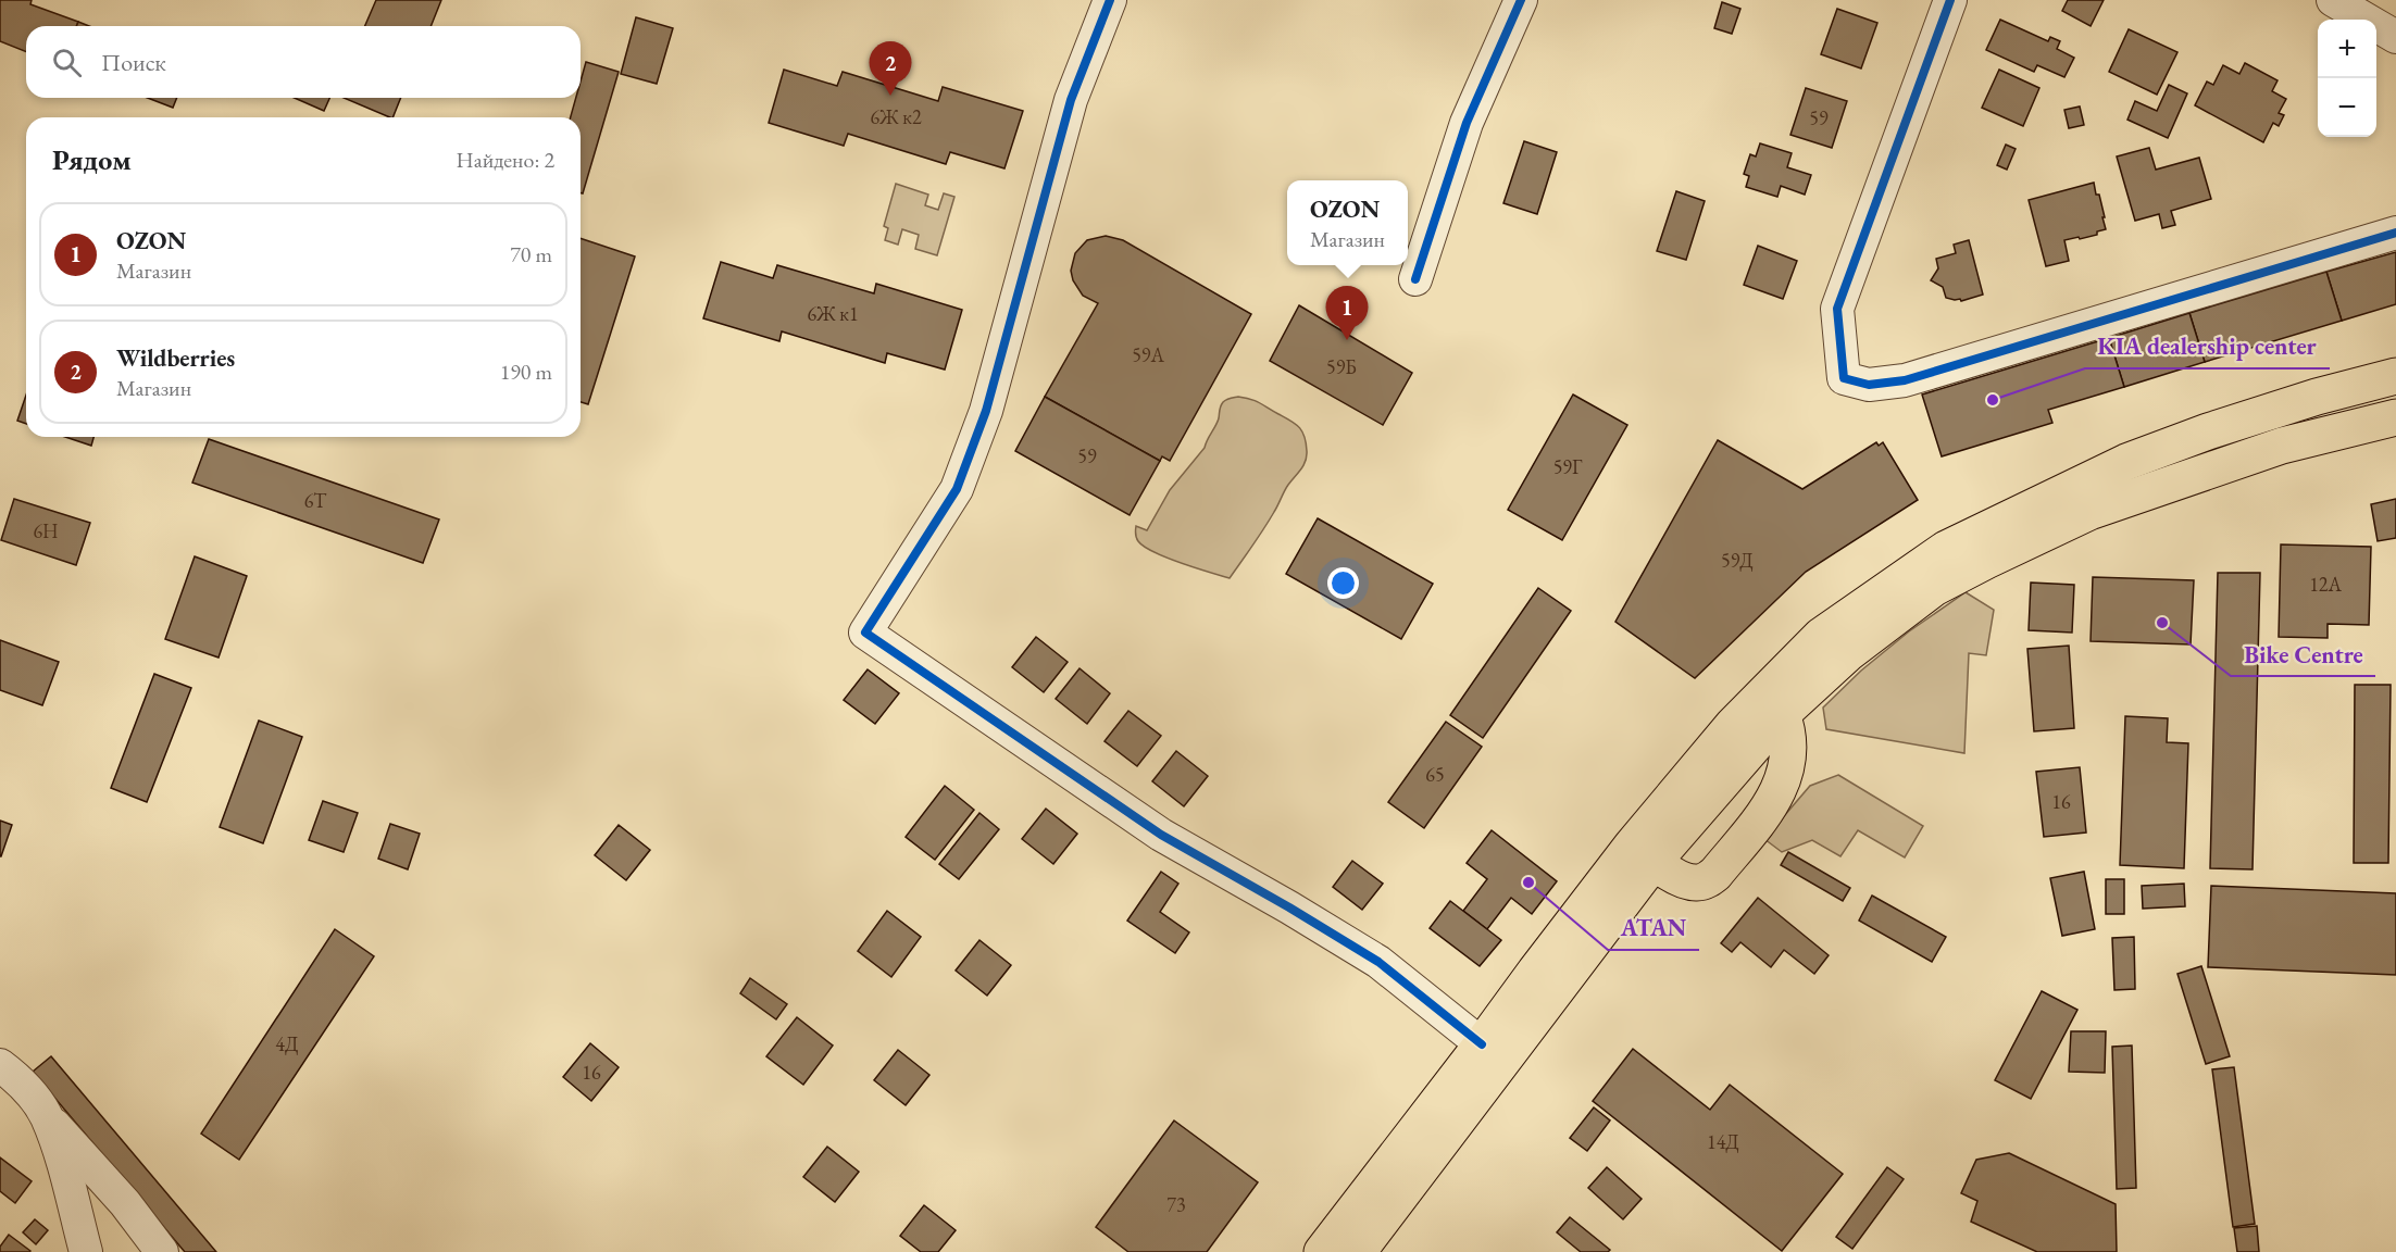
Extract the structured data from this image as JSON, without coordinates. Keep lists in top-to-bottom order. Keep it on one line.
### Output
{"places":["KIA dealership center","Bike Centre","ATAN"],"house_numbers":["6Ж к2","59","6Ж к1","59А","59Б","59","59Г","6Т","6Н","59Д","12А","65","16","4Д","16","14Д","73"],"page":{"map_buttons":["+","−"],"search":"Поиск","pins":["2","1"],"heading":["Рядом","Найдено: 2"],"popup":["OZON","Магазин"],"list":[{"mark":"1","name":"OZON","note":"Магазин","value":"70 m"},{"mark":"2","name":"Wildberries","note":"Магазин","value":"190 m"}]}}
